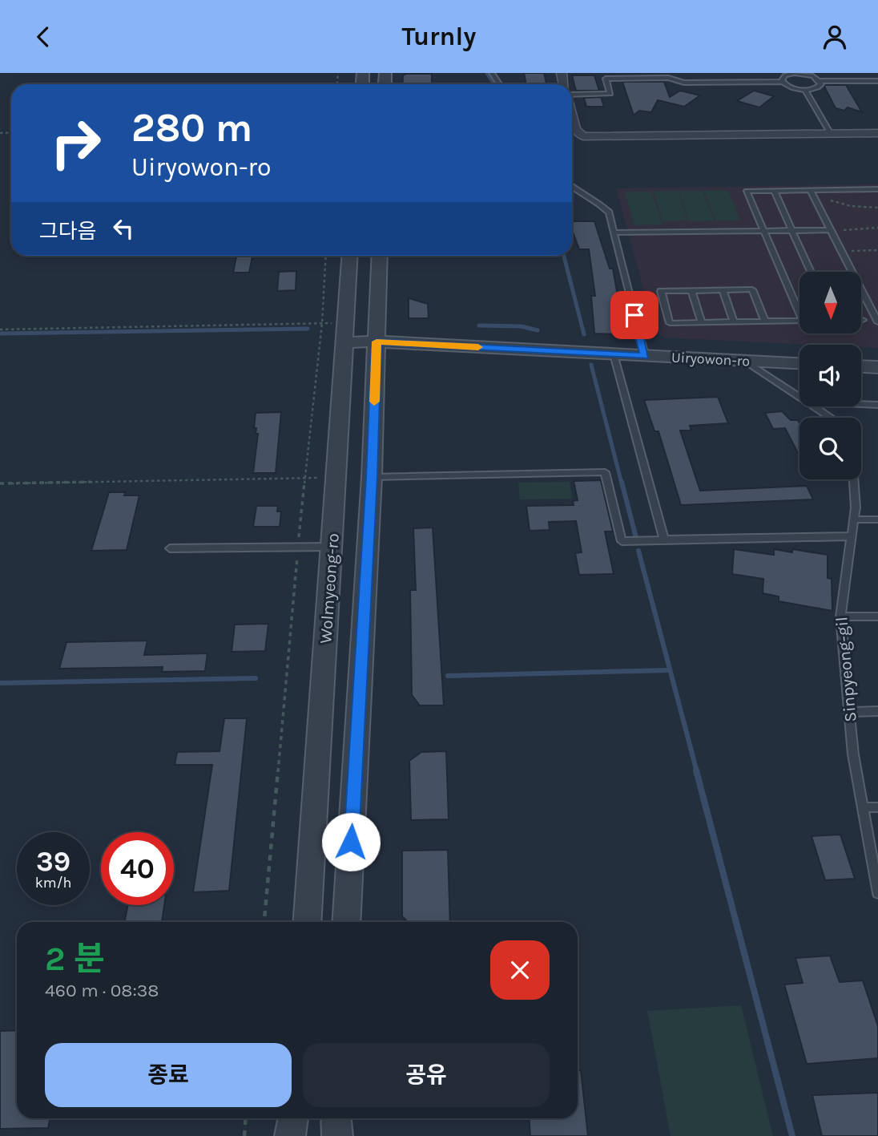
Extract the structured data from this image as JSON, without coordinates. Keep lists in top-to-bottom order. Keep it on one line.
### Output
{"streets":{"street":["Uiryowon-ro","Wolmyeong-ro"],"lane":["Sinpyeong-gil"]},"crossings":[["Uiryowon-ro","Wolmyeong-ro"]],"north":"bottom","page":{"header":"Turnly","turn":["280 m","Uiryowon-ro"],"then":"그다음","speed":"39 km/h","limit":"40","heading":["2 분","460 m · 08:38"],"buttons":["종료","공유"]}}
